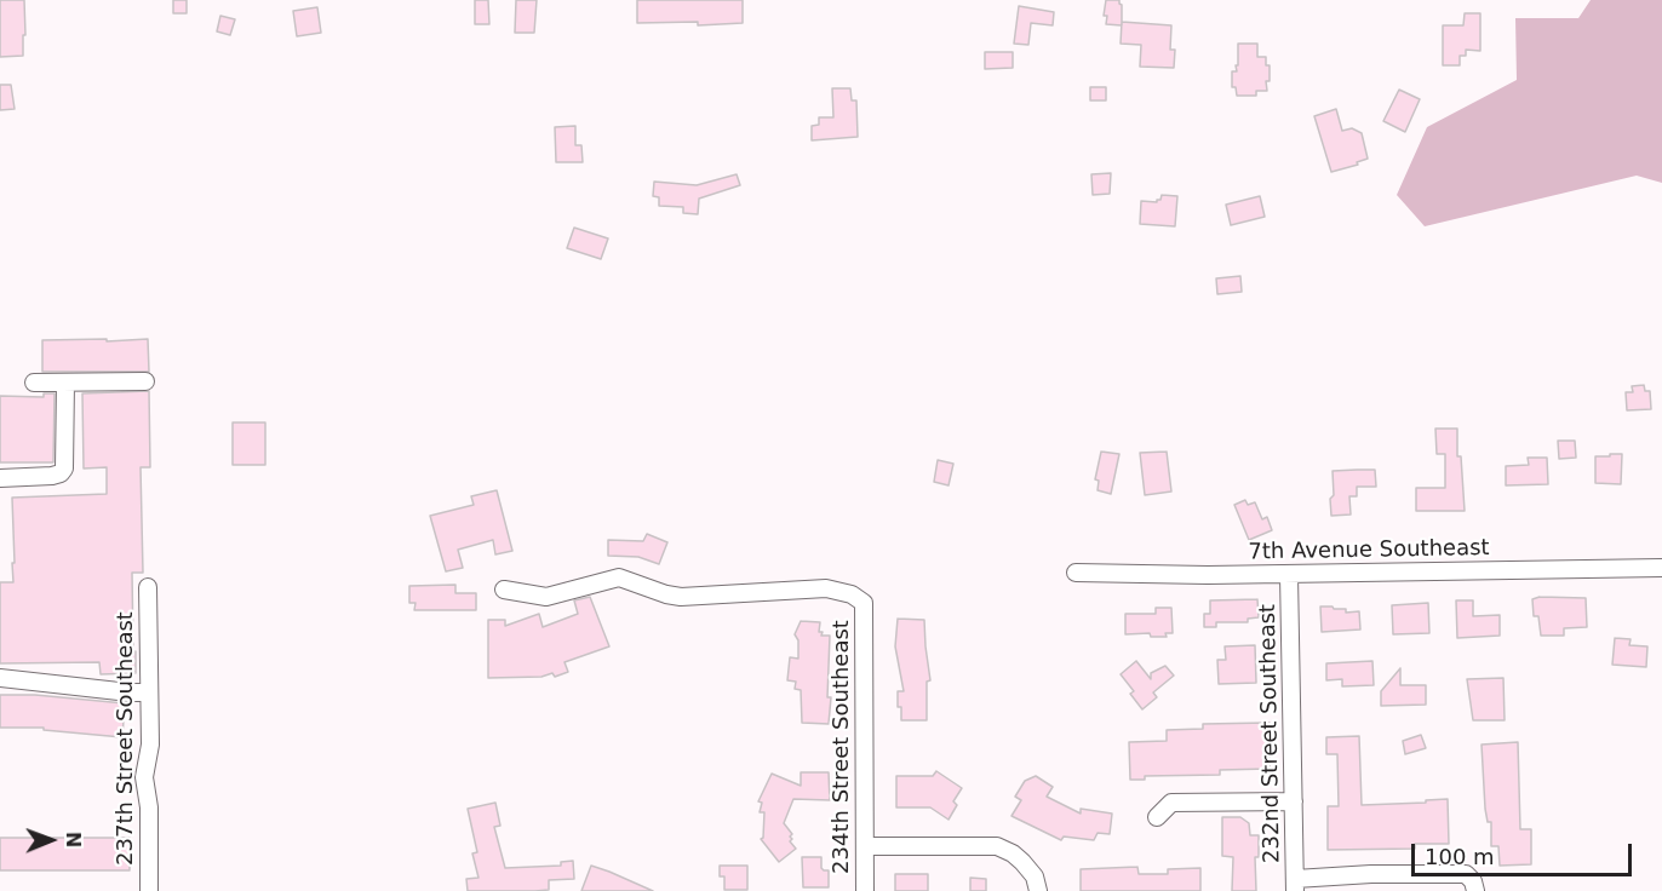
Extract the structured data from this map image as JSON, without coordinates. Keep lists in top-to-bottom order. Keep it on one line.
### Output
{"streets":{"street":["7th Avenue Southeast","232nd Street Southeast","237th Street Southeast","234th Street Southeast"]},"crossings":[["7th Avenue Southeast","232nd Street Southeast"]],"scale_bar":"100 m","north":"right"}
